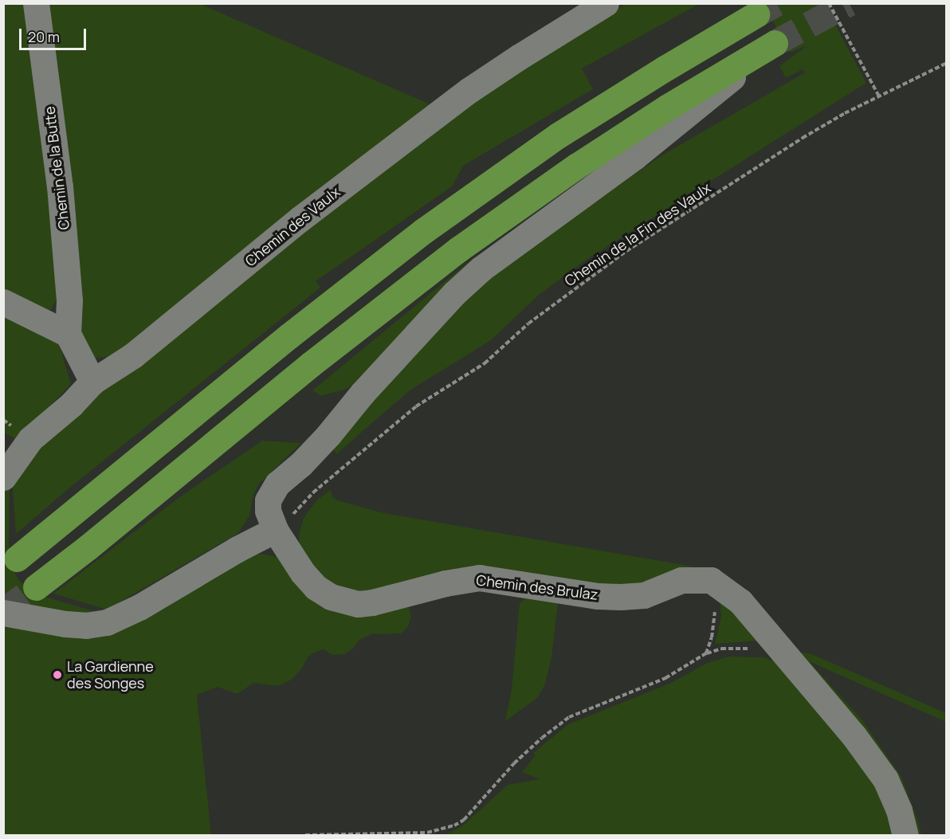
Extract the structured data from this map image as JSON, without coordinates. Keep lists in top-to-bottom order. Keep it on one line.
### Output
{"streets":{"street":["Chemin de la Butte","Chemin des Vaulx","Chemin des Brulaz"],"path":["Chemin de la Fin des Vaulx"]},"crossings":[["Chemin de la Fin des Vaulx","Chemin des Brulaz"]],"places":["La Gardienne des Songes"],"scale_bar":"20 m"}
